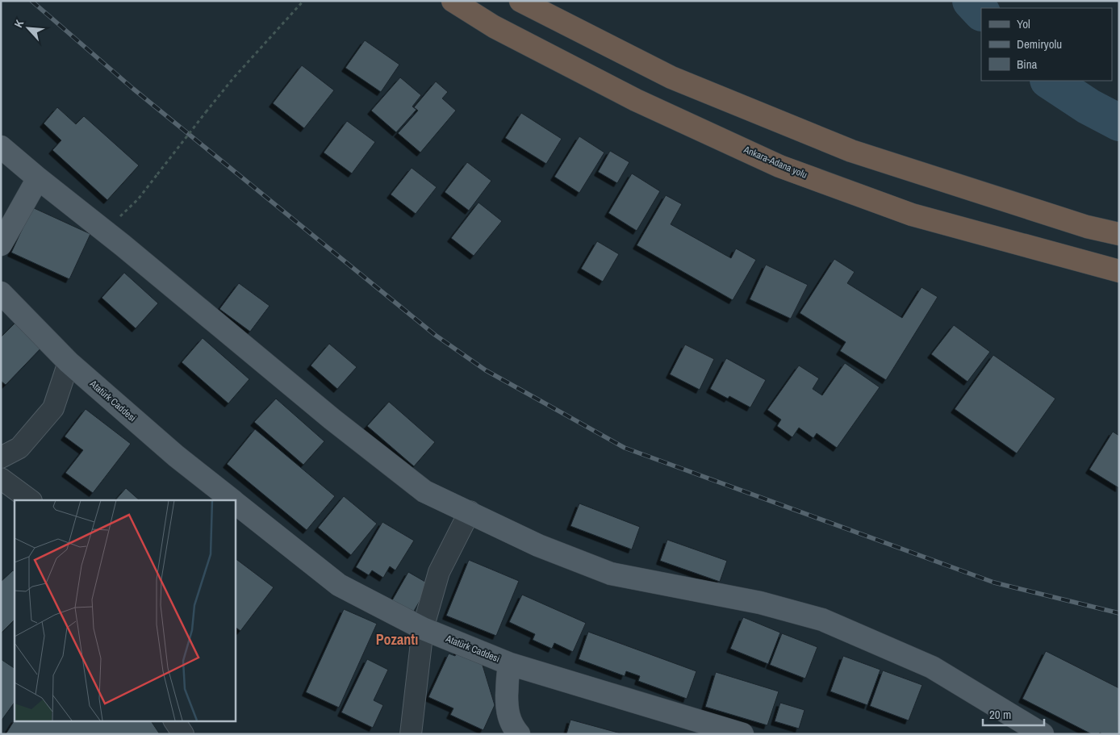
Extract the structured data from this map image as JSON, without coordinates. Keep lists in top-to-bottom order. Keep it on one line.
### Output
{"streets":{"highway":["Ankara-Adana yolu"],"main road":["Atatürk Caddesi"]},"districts":["Pozantı"],"legend":["Yol","Demiryolu","Bina"],"scale_bar":"20 m","north":"top left"}
